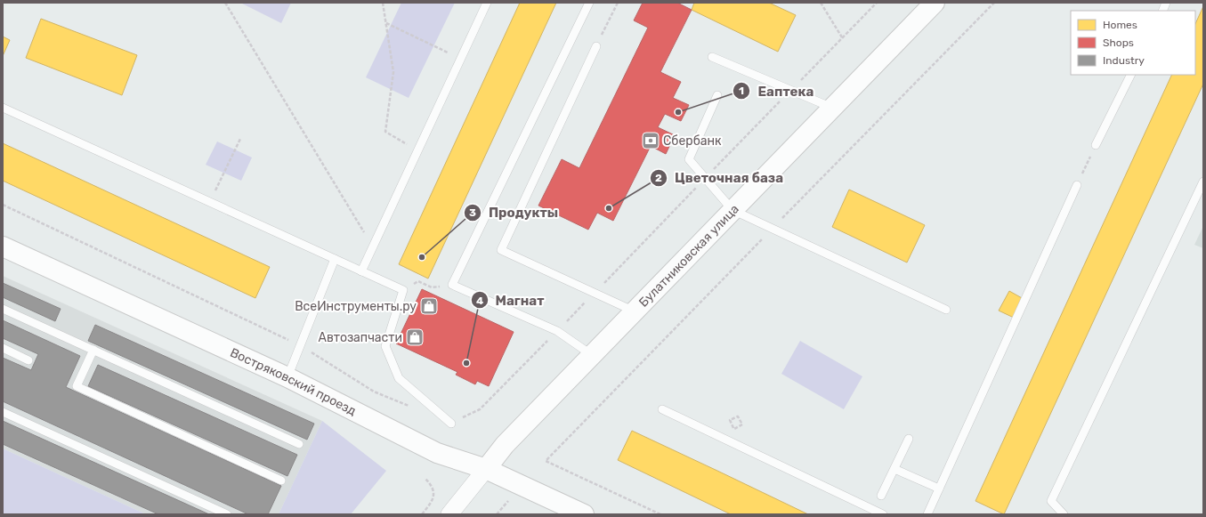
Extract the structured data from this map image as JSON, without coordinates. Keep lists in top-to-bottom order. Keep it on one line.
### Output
{"streets":{"street":["Булатниковская улица","Востряковский проезд"]},"crossings":[["Булатниковская улица","Востряковский проезд"]],"places":{"other":["Еаптека","Цветочная база","Продукты","Магнат"],"bank":["Сбербанк"],"shop":["ВсеИнструменты.ру","Автозапчасти"]},"legend":["Homes","Shops","Industry"]}
